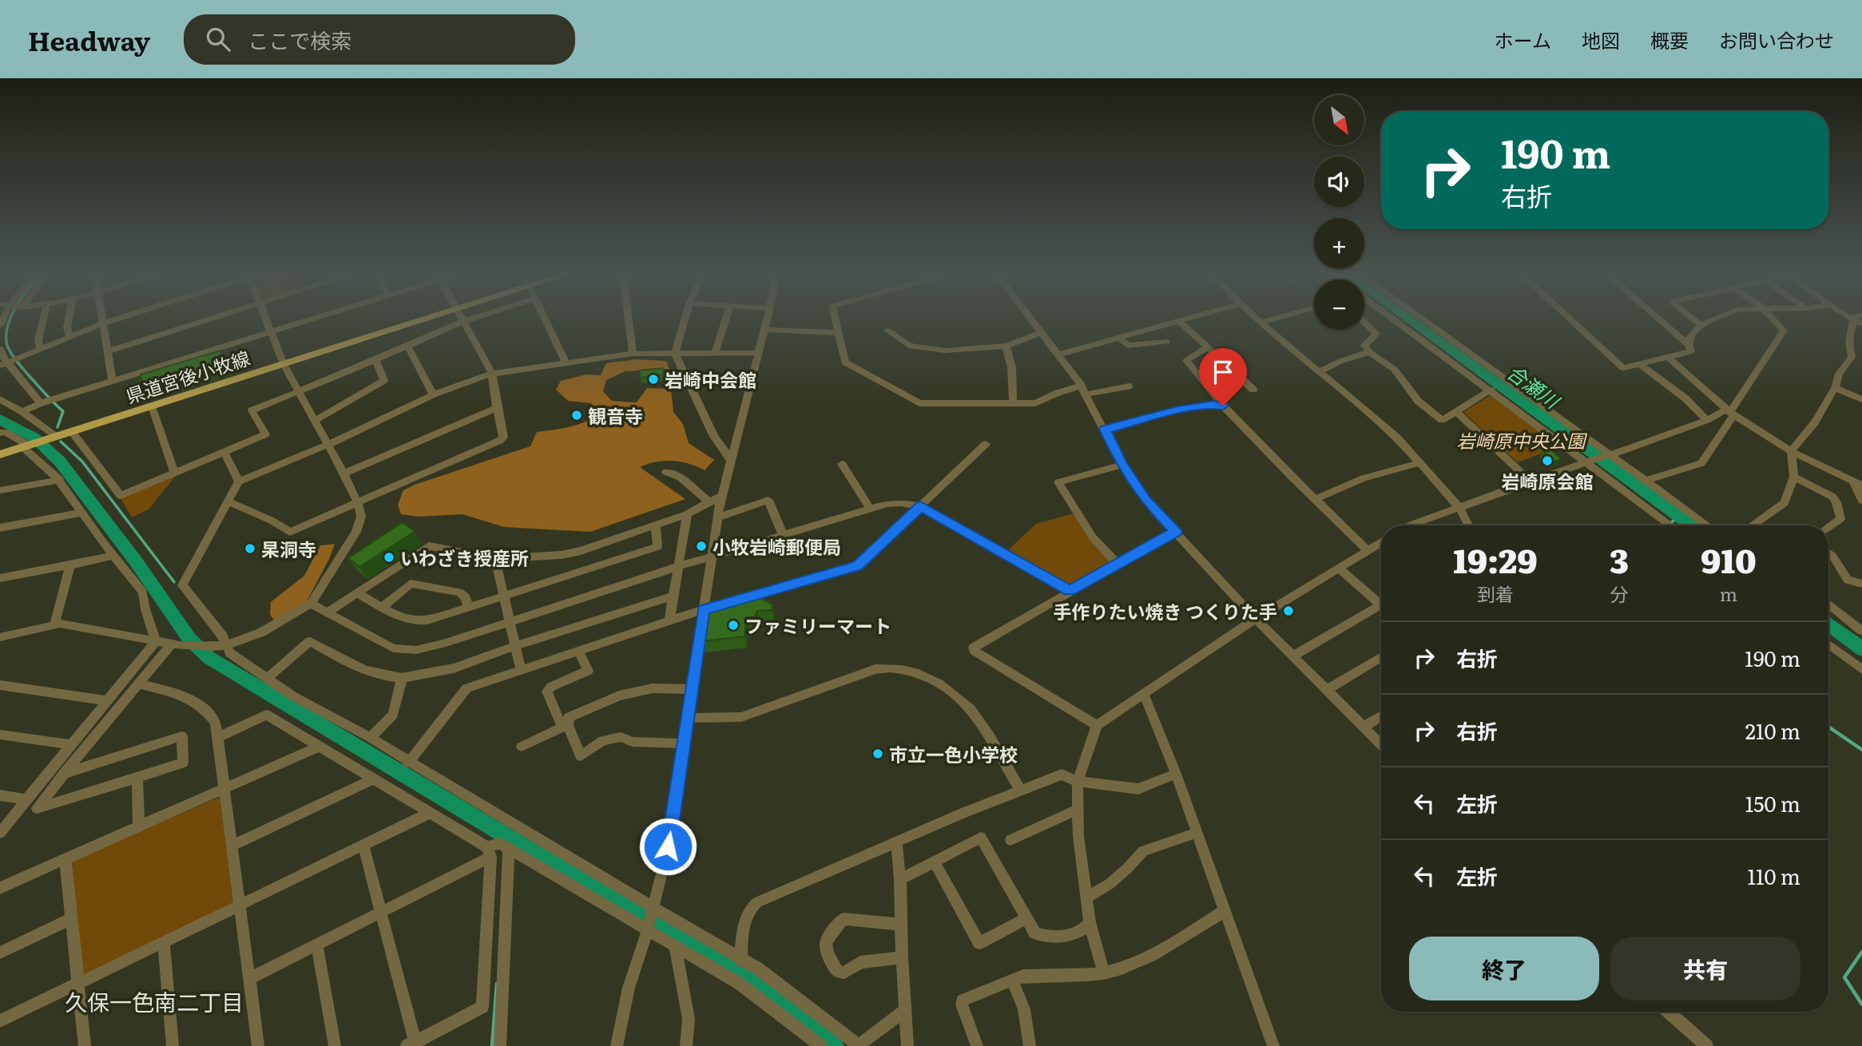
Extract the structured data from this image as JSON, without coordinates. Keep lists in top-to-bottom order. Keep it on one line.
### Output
{"streets":{"main road":["県道宮後小牧線"]},"districts":["久保一色南二丁目"],"water":["合瀬川"],"parks":["岩崎原中央公園"],"places":["岩崎中会館","観音寺","岩崎原会館","小牧岩崎郵便局","杲洞寺","いわざき授産所","手作りたい焼き つくりた手","ファミリーマート","市立一色小学校"],"north":"bottom right","page":{"header":"Headway","search":"ここで検索","nav":["ホーム","地図","概要","お問い合わせ"],"map_buttons":["+","−"],"turn":["190 m","右折"],"eta":["19:29","到着","3","分","910","m"],"list":[{"name":"右折","value":"190 m"},{"name":"右折","value":"210 m"},{"name":"左折","value":"150 m"},{"name":"左折","value":"110 m"}],"buttons":["終了","共有"]}}
